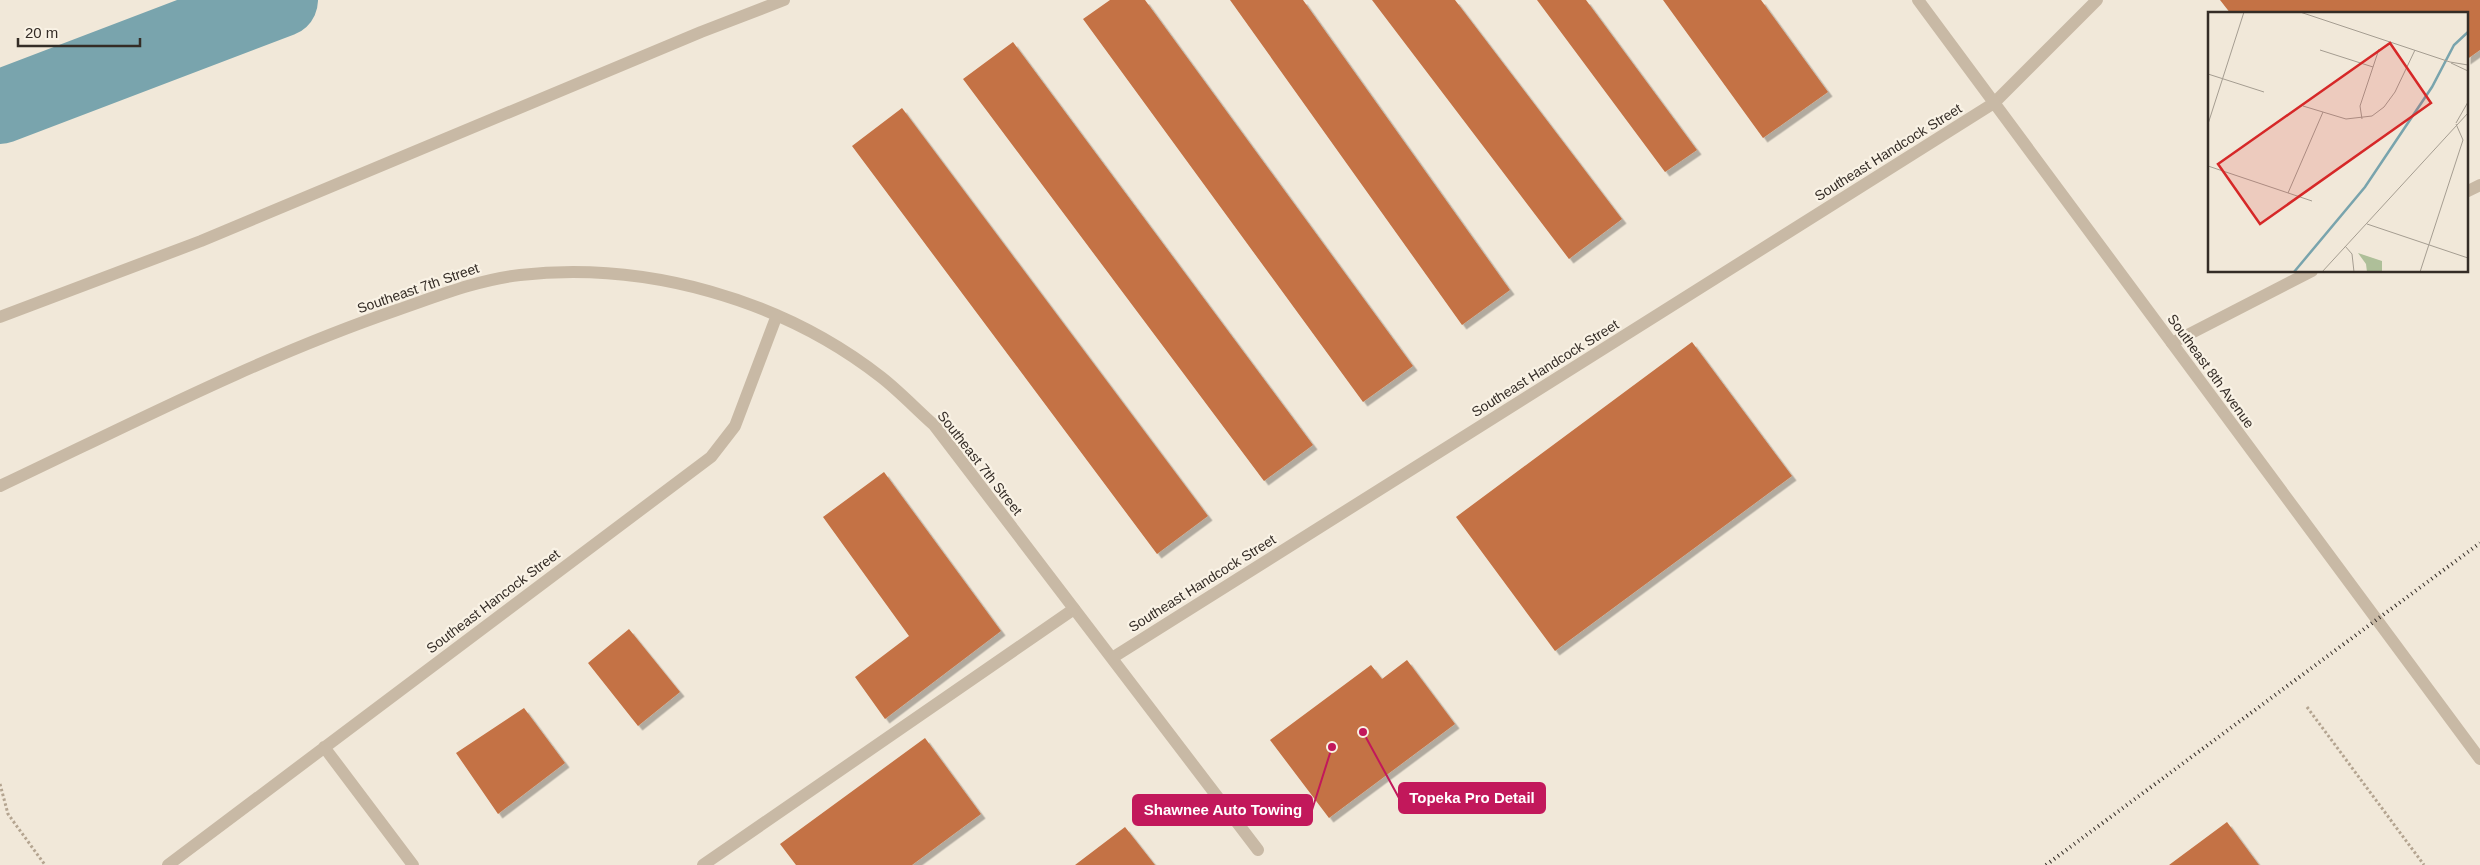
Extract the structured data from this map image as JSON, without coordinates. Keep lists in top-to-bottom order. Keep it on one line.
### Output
{"streets":{"street":["Southeast Handcock Street","Southeast 7th Street","Southeast 8th Avenue","Southeast Hancock Street"]},"crossings":[["Southeast Handcock Street","Southeast 7th Street"],["Southeast Handcock Street","Southeast 8th Avenue"],["Southeast 7th Street","Southeast Hancock Street"]],"places":["Topeka Pro Detail","Shawnee Auto Towing"],"scale_bar":"20 m"}
